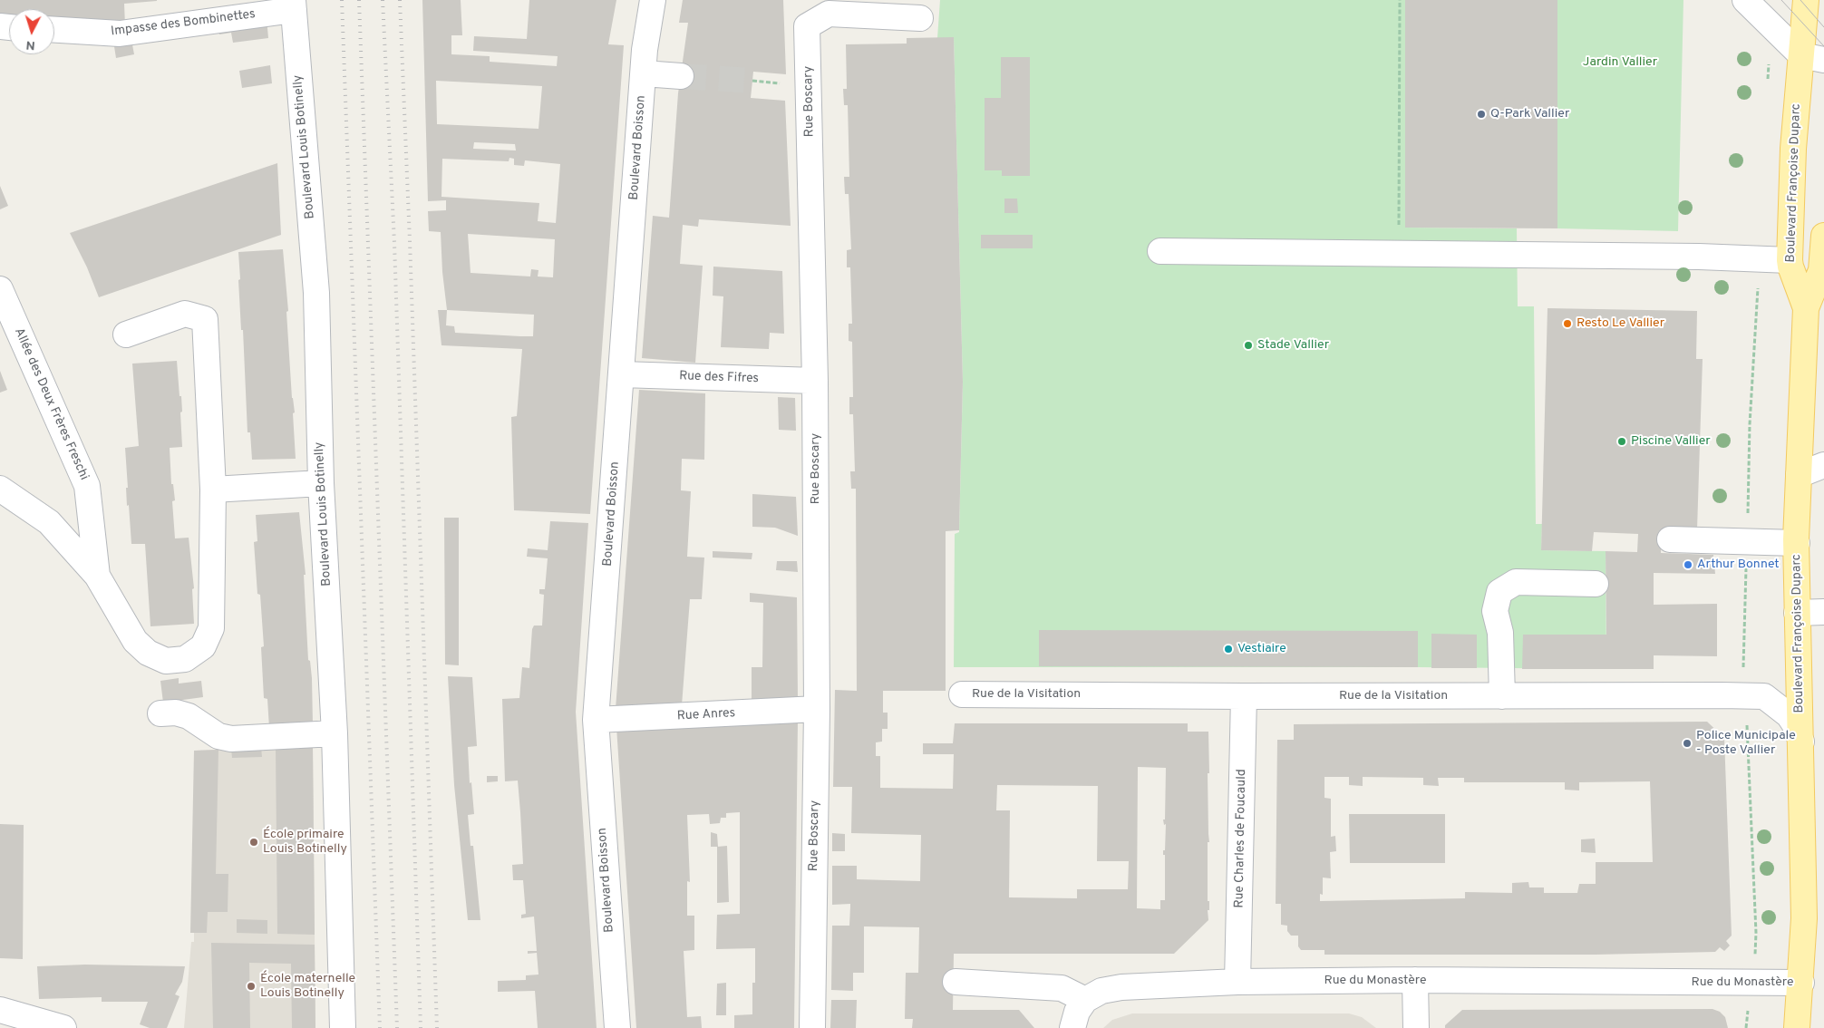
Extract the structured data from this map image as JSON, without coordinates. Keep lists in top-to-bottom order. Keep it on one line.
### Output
{"streets":{"main road":["Boulevard Françoise Duparc"],"street":["Impasse des Bombinettes","Rue Boscary","Boulevard Louis Botinelly","Boulevard Boisson","Rue des Fifres","Allée des Deux Frères Freschi","Rue de la Visitation","Rue Anres","Rue Charles de Foucauld","Rue du Monastère"]},"crossings":[["Impasse des Bombinettes","Boulevard Louis Botinelly"],["Rue Boscary","Rue des Fifres"],["Rue Boscary","Rue Anres"],["Boulevard Boisson","Rue des Fifres"],["Boulevard Boisson","Rue Anres"],["Boulevard Françoise Duparc","Rue de la Visitation"],["Boulevard Françoise Duparc","Rue du Monastère"],["Rue de la Visitation","Rue Charles de Foucauld"],["Rue Charles de Foucauld","Rue du Monastère"]],"parks":["Jardin Vallier"],"places":["Q-Park Vallier","Resto Le Vallier","Stade Vallier","Piscine Vallier","Arthur Bonnet","Vestiaire","Police Municipale - Poste Vallier","École primaire Louis Botinelly","École maternelle Louis Botinelly"],"north":"bottom"}
